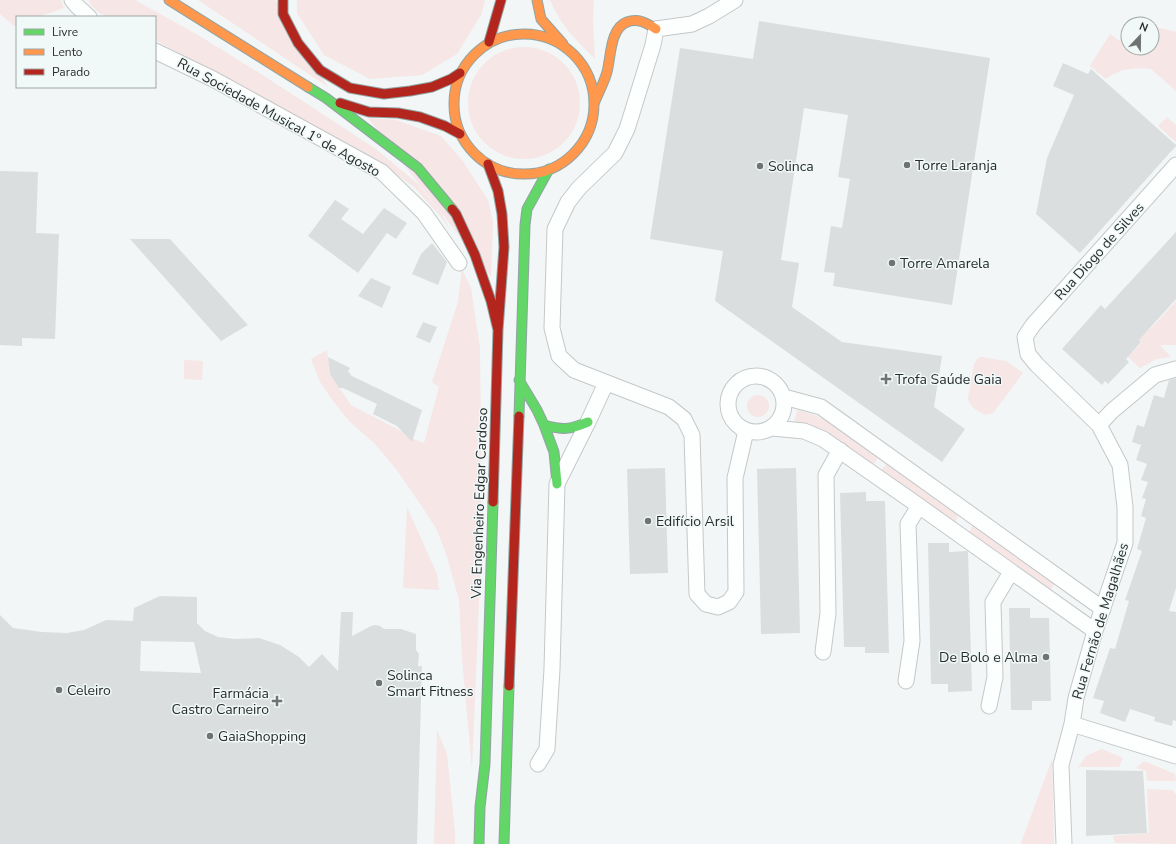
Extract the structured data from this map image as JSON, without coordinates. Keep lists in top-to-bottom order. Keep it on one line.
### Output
{"streets":{"main road":["Via Engenheiro Edgar Cardoso"],"street":["Rua Sociedade Musical 1º de Agosto","Rua Diogo de Silves","Rua Fernão de Magalhães"]},"crossings":[["Rua Diogo de Silves","Rua Fernão de Magalhães"]],"places":{"other":["Torre Laranja","Solinca","Torre Amarela","Edifício Arsil","De Bolo e Alma","Solinca Smart Fitness","Celeiro","GaiaShopping"],"health":["Trofa Saúde Gaia","Farmácia Castro Carneiro"]},"legend":["Livre","Lento","Parado"],"north":"top"}
